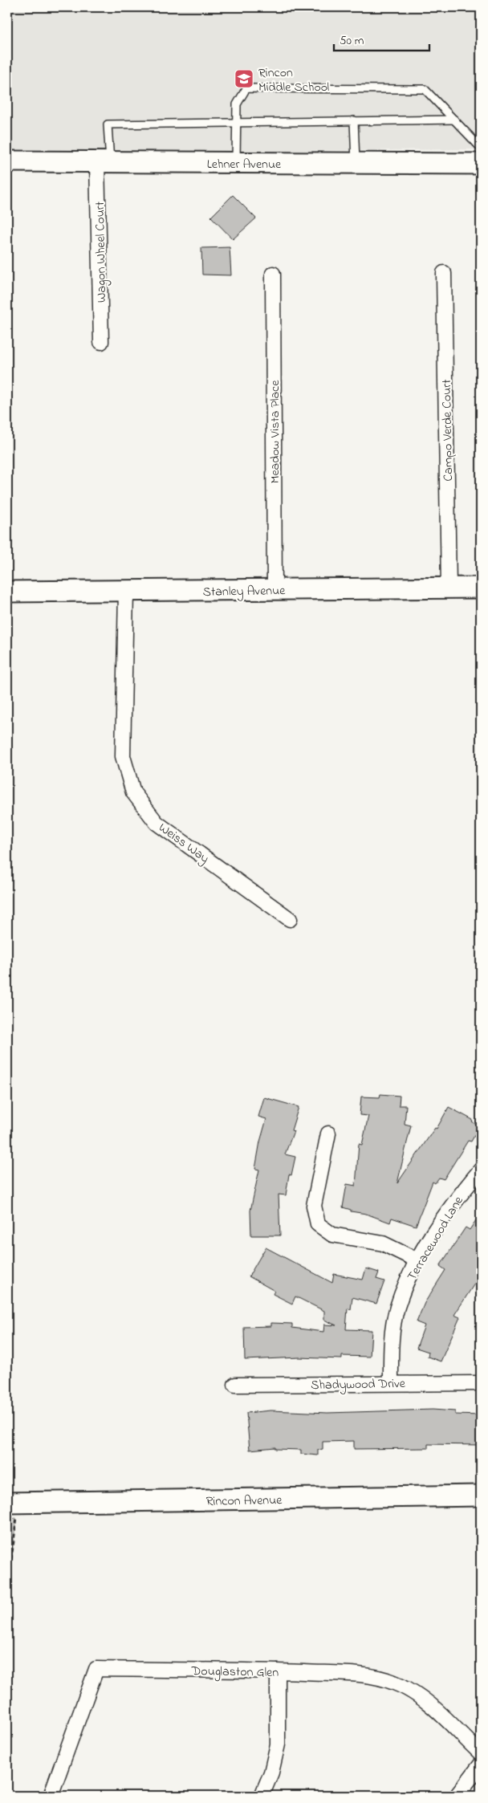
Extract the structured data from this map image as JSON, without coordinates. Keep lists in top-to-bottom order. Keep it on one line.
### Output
{"streets":{"street":["Lehner Avenue","Wagon Wheel Court","Campo Verde Court","Meadow Vista Place","Stanley Avenue","Weiss Way","Terracewood Lane","Shadywood Drive","Rincon Avenue","Douglaston Glen"]},"crossings":[["Lehner Avenue","Wagon Wheel Court"],["Campo Verde Court","Stanley Avenue"],["Meadow Vista Place","Stanley Avenue"],["Stanley Avenue","Weiss Way"],["Terracewood Lane","Shadywood Drive"]],"places":{"school or university":["Rincon Middle School"]},"scale_bar":"50 m"}
